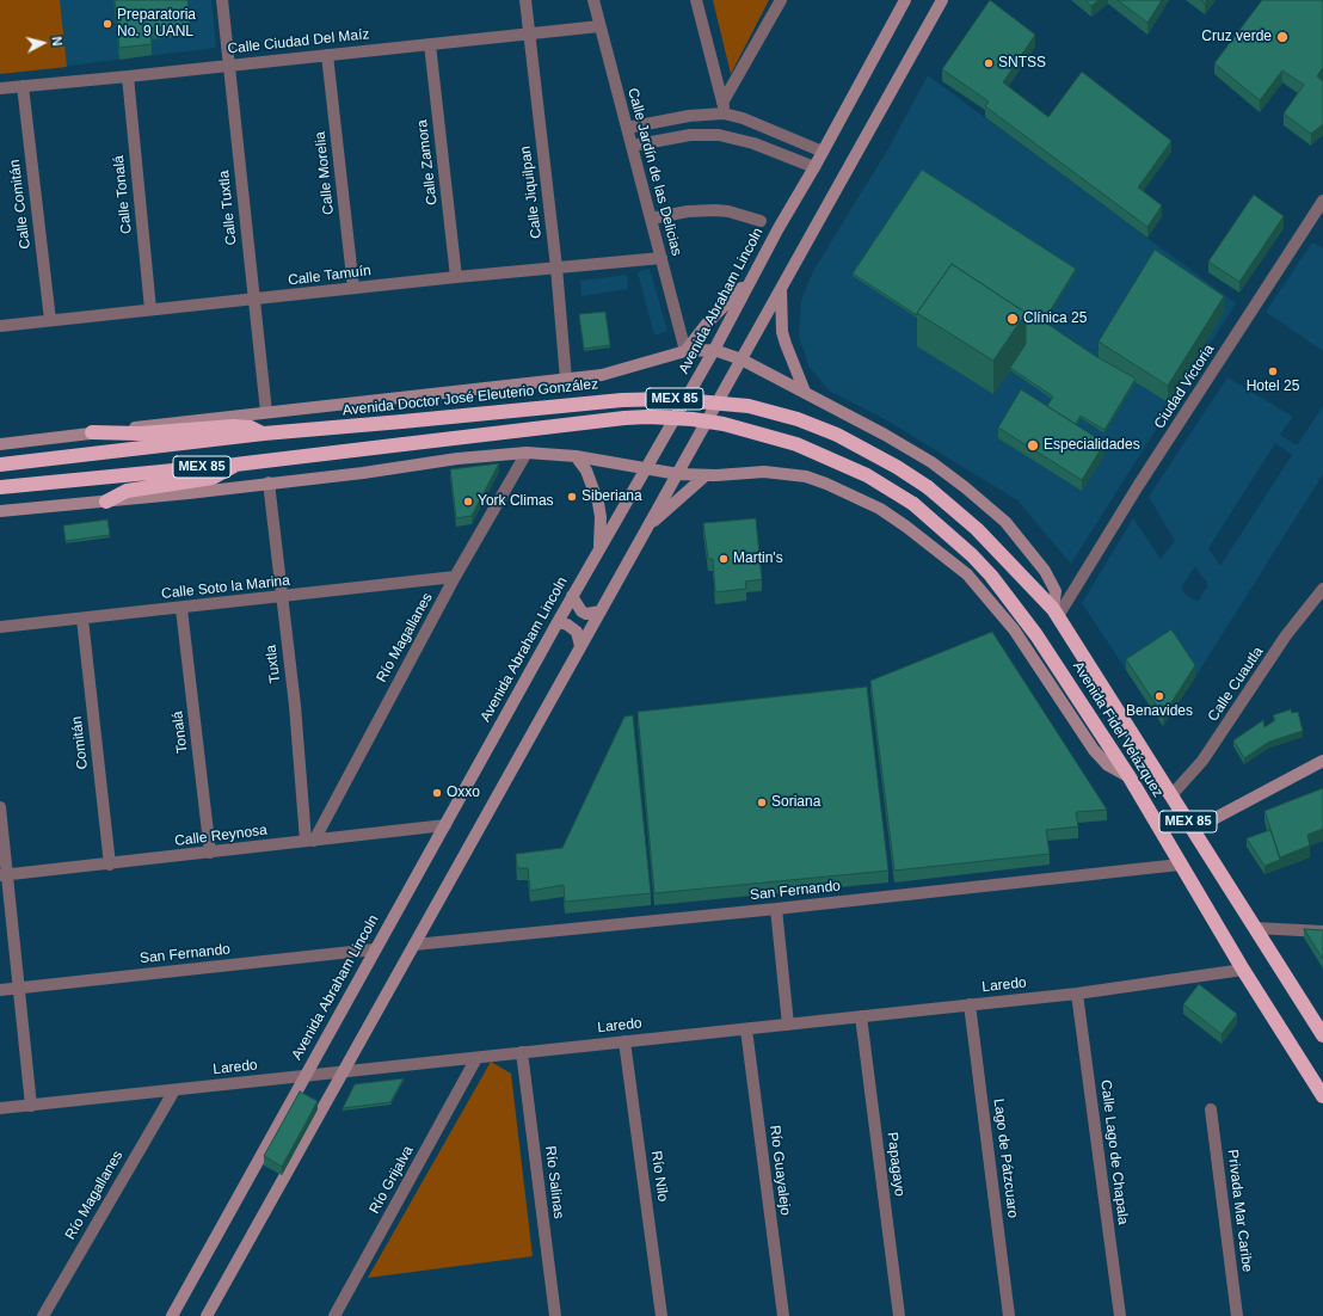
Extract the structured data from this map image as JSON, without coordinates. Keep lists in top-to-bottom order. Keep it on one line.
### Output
{"streets":{"highway":["Avenida Doctor José Eleuterio González","MEX 85","Avenida Fidel Velázquez"],"main road":["Avenida Abraham Lincoln"],"street":["Calle Ciudad Del Maíz","Calle Zamora","Calle Jardín de las Delicias","Calle Morelia","Calle Jiquilpan","Calle Tonalá","Calle Comitán","Calle Tuxtla","Calle Tamuín","Ciudad Victoria","Calle Soto la Marina","Río Magallanes","Tuxtla","Calle Cuautla","Tonalá","Comitán","Calle Reynosa","San Fernando","Laredo","Calle Lago de Chapala","Lago de Pátzcuaro","Papagayo","Río Guayalejo","Río Nilo","Río Grijalva","Río Salinas","Privada Mar Caribe"]},"crossings":[["Calle Ciudad Del Maíz","Calle Zamora"],["Calle Ciudad Del Maíz","Calle Jardín de las Delicias"],["Calle Ciudad Del Maíz","Calle Morelia"],["Calle Ciudad Del Maíz","Calle Jiquilpan"],["Calle Ciudad Del Maíz","Calle Tonalá"],["Calle Ciudad Del Maíz","Calle Comitán"],["Calle Ciudad Del Maíz","Calle Tuxtla"],["Calle Zamora","Calle Tamuín"],["Calle Jardín de las Delicias","Calle Tamuín"],["Calle Morelia","Calle Tamuín"],["Calle Jiquilpan","Calle Tamuín"],["Calle Tonalá","Calle Tamuín"],["Calle Comitán","Calle Tamuín"],["Calle Tuxtla","Calle Tamuín"],["Avenida Abraham Lincoln","Calle Reynosa"],["Avenida Abraham Lincoln","San Fernando"],["Avenida Abraham Lincoln","Laredo"],["Ciudad Victoria","Avenida Fidel Velázquez"],["Avenida Doctor José Eleuterio González","Avenida Fidel Velázquez"],["MEX 85","Avenida Fidel Velázquez"],["Calle Soto la Marina","Río Magallanes"],["Calle Soto la Marina","Tuxtla"],["Calle Soto la Marina","Tonalá"],["Calle Soto la Marina","Comitán"],["Río Magallanes","Tuxtla"],["Río Magallanes","Calle Reynosa"],["Río Magallanes","Laredo"],["Tuxtla","Calle Reynosa"],["Calle Cuautla","Avenida Fidel Velázquez"],["Avenida Fidel Velázquez","San Fernando"],["Avenida Fidel Velázquez","Laredo"],["Tonalá","Calle Reynosa"],["Comitán","Calle Reynosa"],["Laredo","Calle Lago de Chapala"],["Laredo","Lago de Pátzcuaro"],["Laredo","Papagayo"],["Laredo","Río Guayalejo"],["Laredo","Río Nilo"],["Laredo","Río Grijalva"],["Laredo","Río Salinas"]],"places":["Preparatoria No. 9 UANL","Cruz verde","SNTSS","Clínica 25","Hotel 25","Especialidades","Siberiana","York Climas","Martin's","Benavides","Oxxo","Soriana"],"north":"right"}
